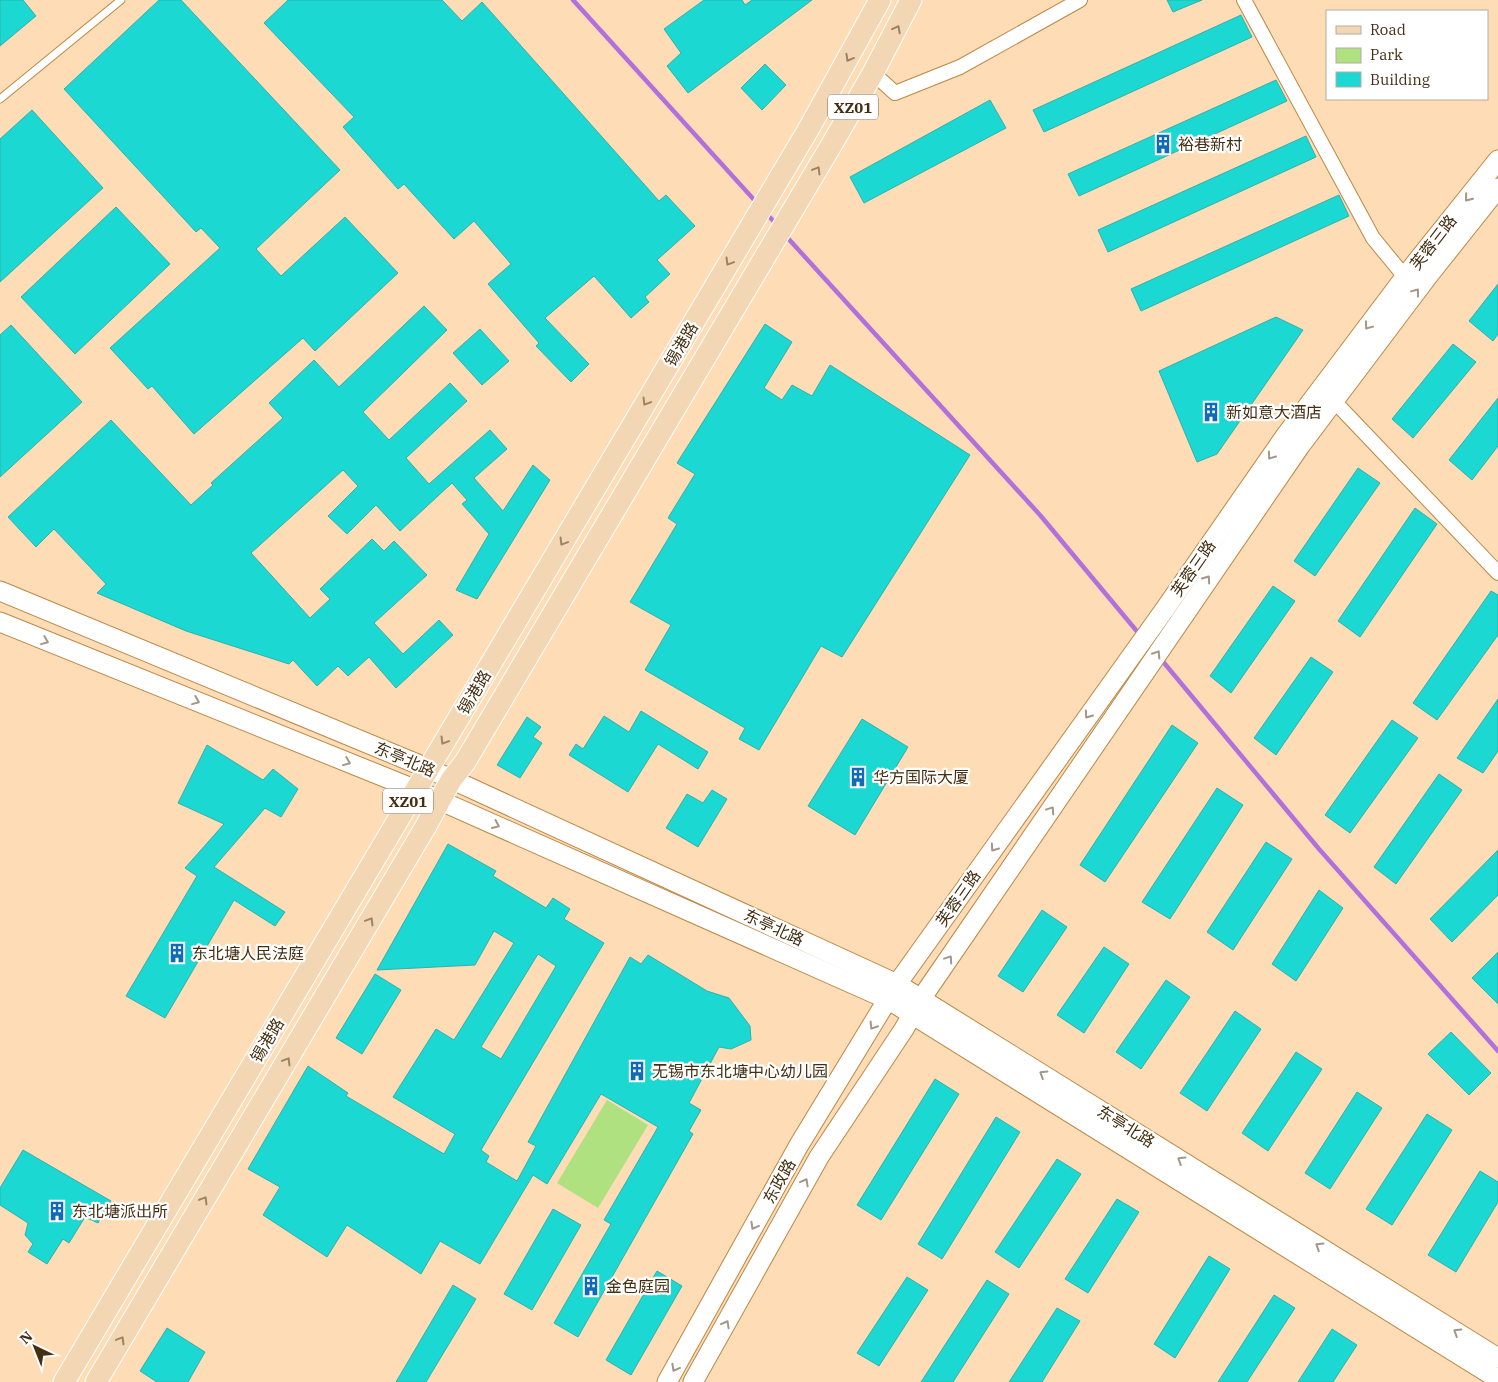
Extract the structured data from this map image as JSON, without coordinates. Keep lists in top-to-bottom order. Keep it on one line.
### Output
{"streets":{"main road":["XZ01","芙蓉三路","锡港路","东亭北路","东政路"]},"crossings":[["芙蓉三路","东亭北路"],["芙蓉三路","东政路"],["锡港路","东亭北路"],["东亭北路","东政路"]],"places":{"building":["裕巷新村","新如意大酒店","华方国际大厦","东北塘人民法庭","无锡市东北塘中心幼儿园","东北塘派出所","金色庭园"]},"legend":["Road","Park","Building"],"north":"top left"}
